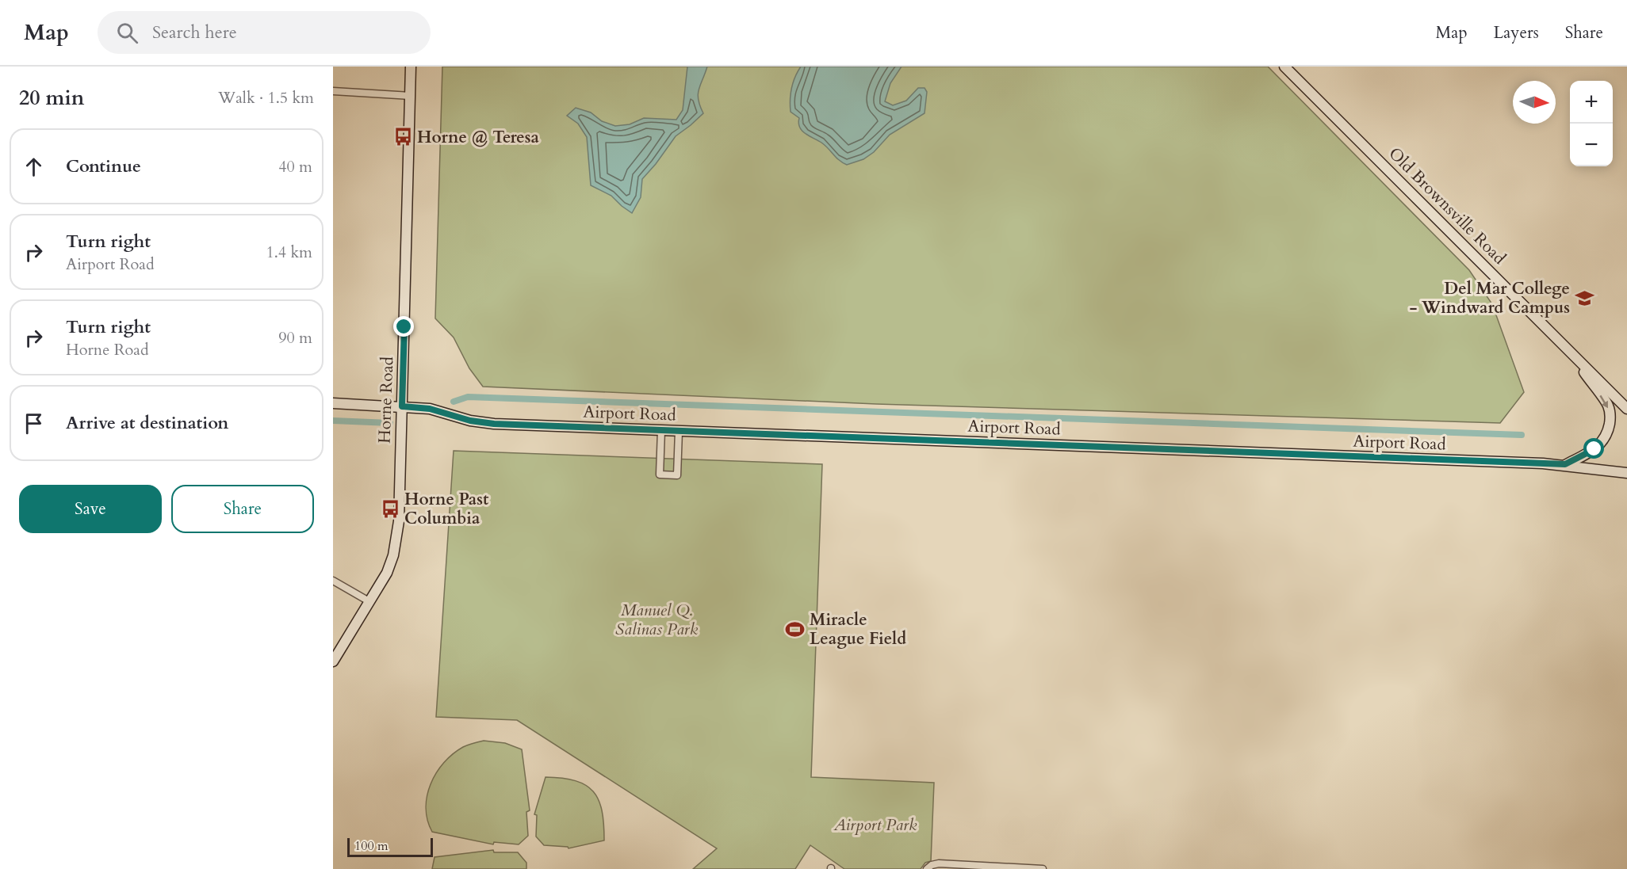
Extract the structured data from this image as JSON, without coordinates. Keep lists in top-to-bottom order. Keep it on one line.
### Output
{"streets":{"street":["Old Brownsville Road","Horne Road","Airport Road"]},"crossings":[["Horne Road","Airport Road"]],"parks":["Manuel Q. Salinas Park","Airport Park"],"places":{"bus stop":["Horne @ Teresa","Horne Past Columbia"],"school or university":["Del Mar College - Windward Campus"],"sports":["Miracle League Field"]},"scale_bar":"100 m","north":"right","page":{"header":"Map","search":"Search here","nav":["Map","Layers","Share"],"heading":["20 min","Walk · 1.5 km"],"map_buttons":["+","−"],"list":[["Continue","40 m"],["Turn right","Airport Road","1.4 km"],["Turn right","Horne Road","90 m"],"Arrive at destination"],"buttons":["Save","Share"],"scale":"100 m"}}
